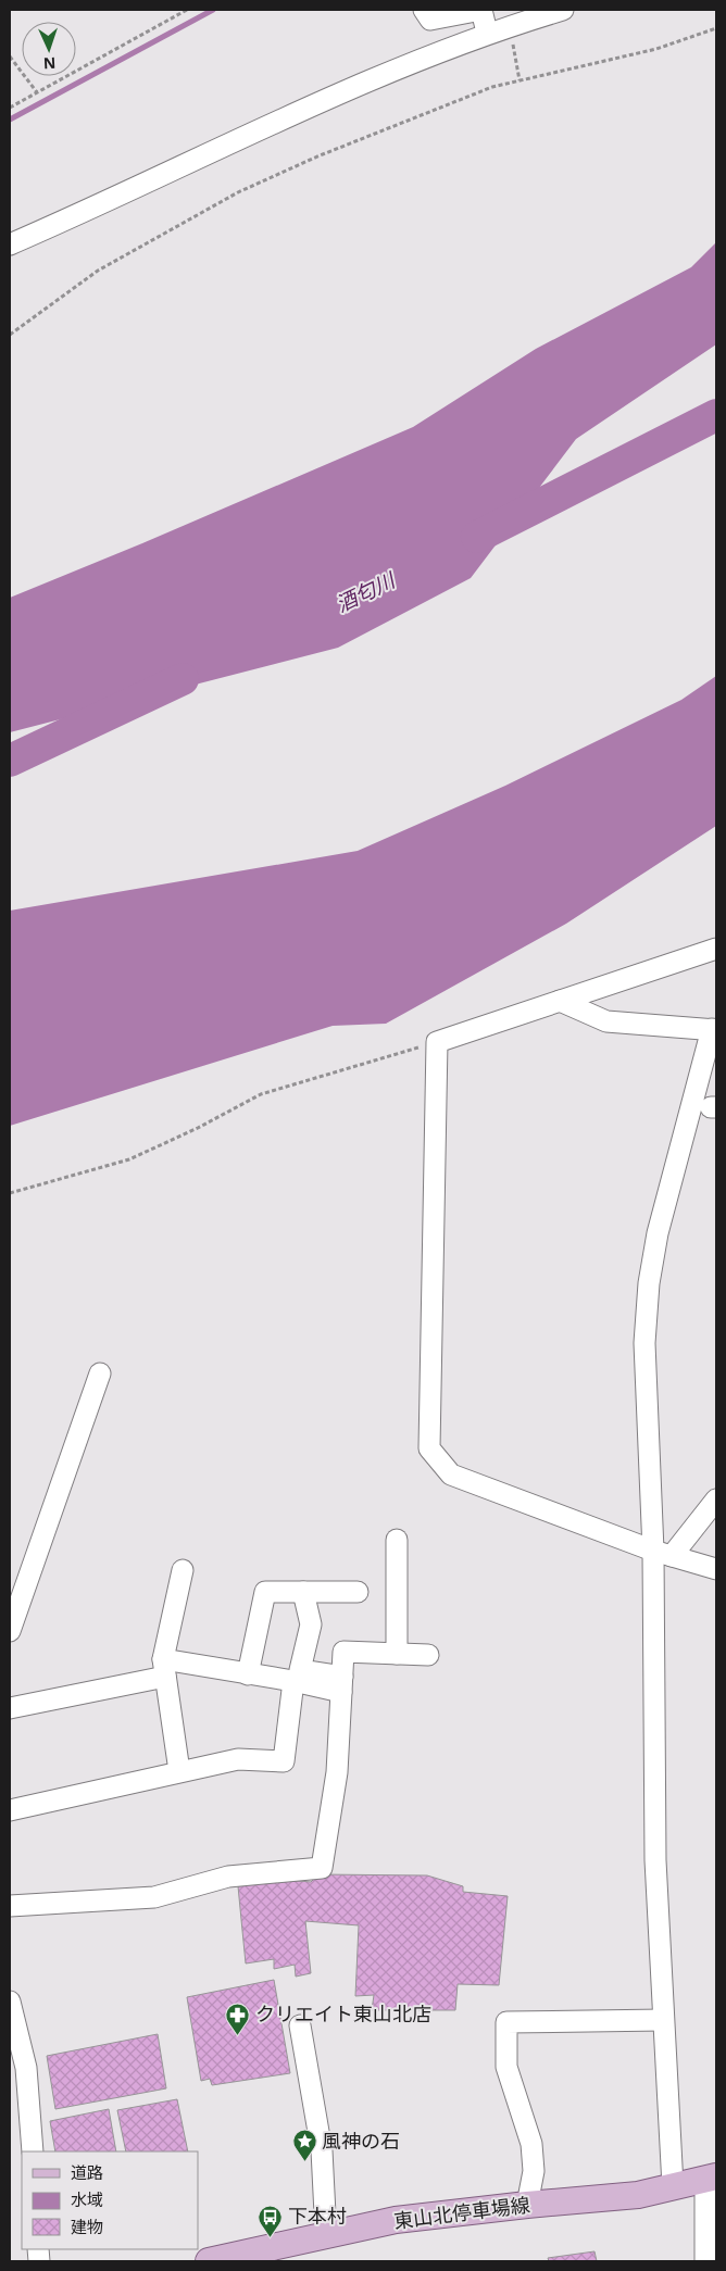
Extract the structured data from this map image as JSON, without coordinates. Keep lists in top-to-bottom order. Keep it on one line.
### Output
{"streets":{"main road":["東山北停車場線"]},"water":["酒匂川"],"places":{"pharmacy":["クリエイト東山北店"],"place":["風神の石"],"bus stop":["下本村"]},"legend":["道路","水域","建物"],"north":"bottom"}
